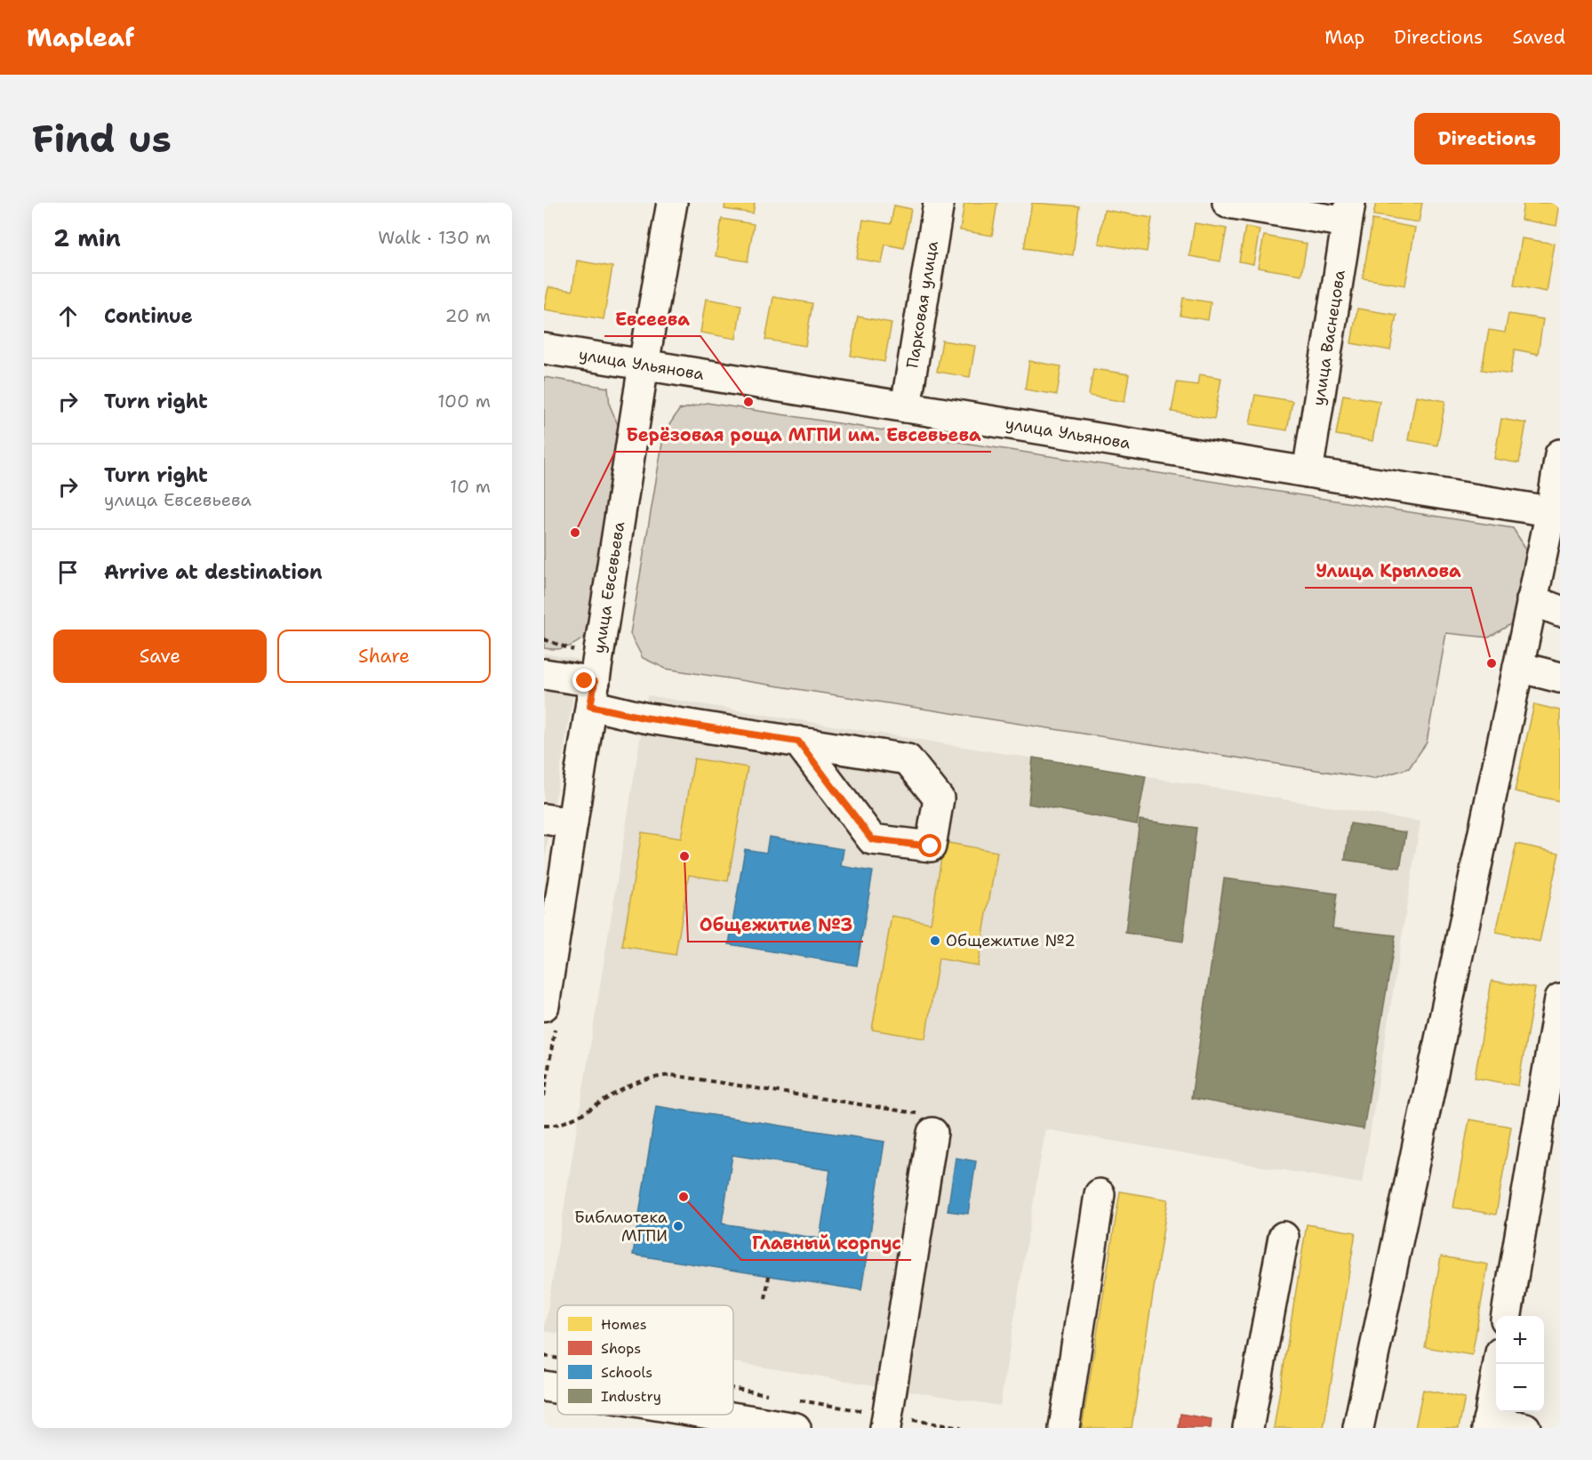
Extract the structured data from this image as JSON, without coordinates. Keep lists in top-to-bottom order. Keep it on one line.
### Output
{"streets":{"street":["Парковая улица","улица Васнецова","улица Ульянова","улица Евсевьева"]},"crossings":[["Парковая улица","улица Ульянова"],["улица Васнецова","улица Ульянова"],["улица Ульянова","улица Евсевьева"]],"places":["Евсеева","Берёзовая роща МГПИ им. Евсевьева","Улица Крылова","Общежитие №3","Общежитие №2","Главный корпус","Библиотека МГПИ"],"legend":["Homes","Shops","Schools","Industry"],"page":{"header":"Mapleaf","nav":["Map","Directions","Saved"],"buttons":["Directions",["Save","Share"]],"title":"Find us","heading":["2 min","Walk · 130 m"],"list":[["Continue","20 m"],["Turn right","100 m"],["Turn right","улица Евсевьева","10 m"],"Arrive at destination"],"map_buttons":["+","−"]}}
